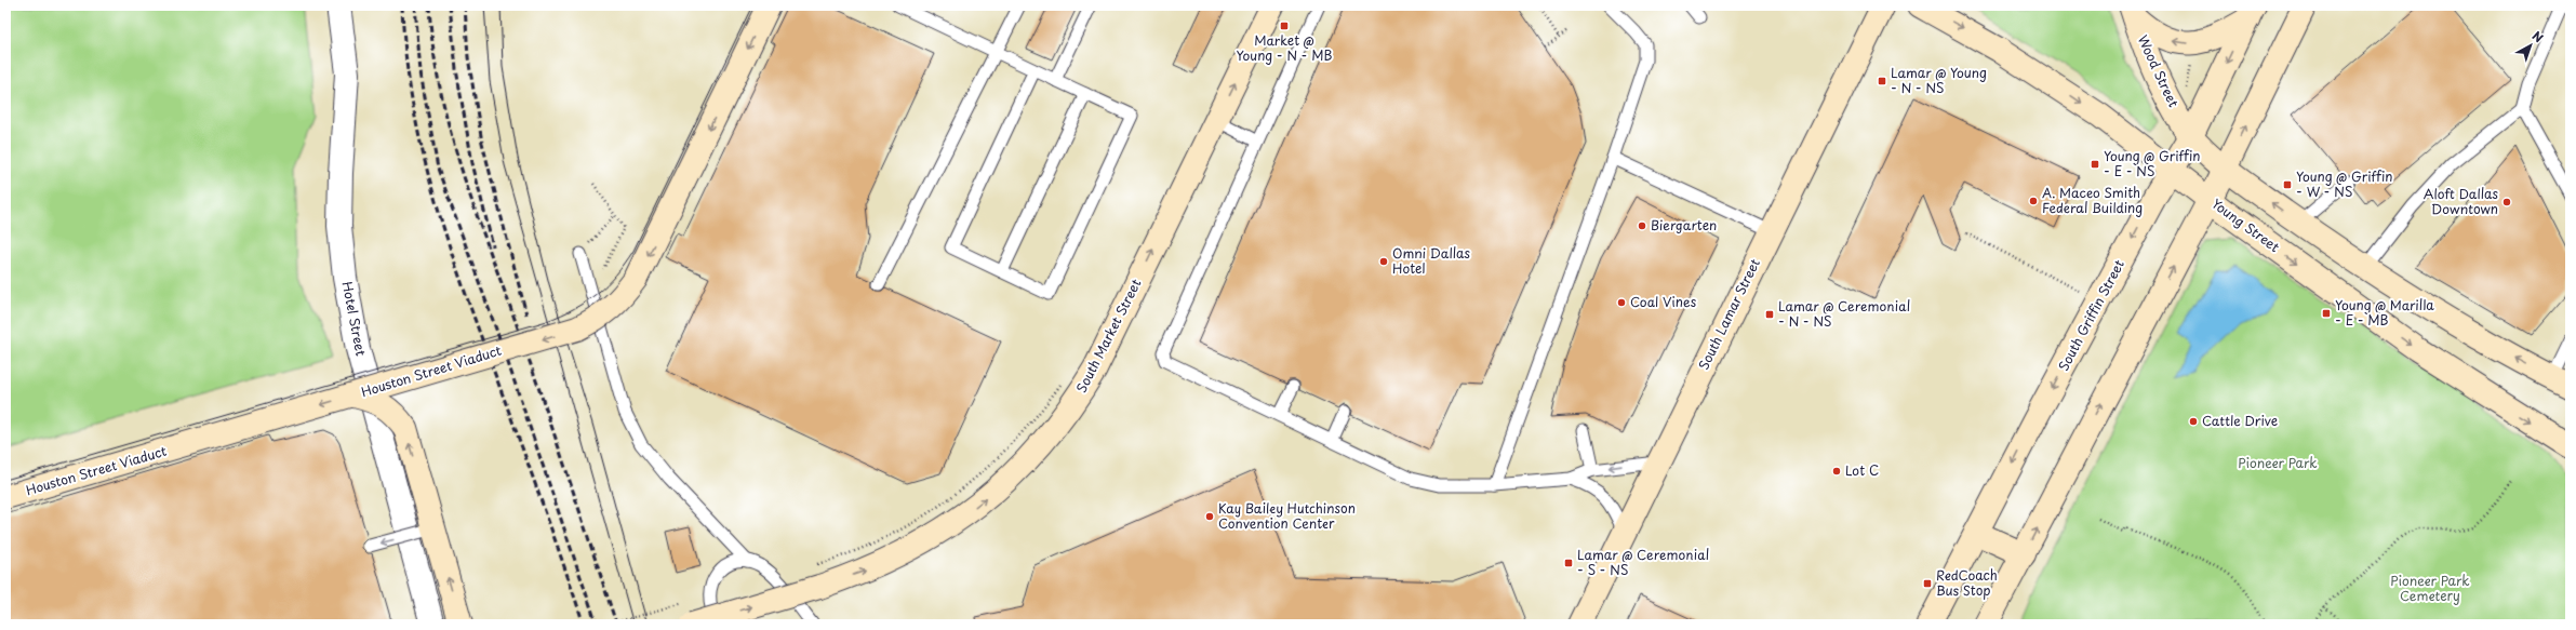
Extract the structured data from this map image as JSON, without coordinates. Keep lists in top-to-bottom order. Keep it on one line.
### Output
{"streets":{"main road":["Wood Street","Young Street","South Lamar Street","South Griffin Street","South Market Street","Houston Street Viaduct"],"street":["Hotel Street"]},"crossings":[["Wood Street","South Griffin Street"],["Young Street","South Griffin Street"]],"one_way":["South Market Street","Houston Street Viaduct"],"parks":["Pioneer Park","Pioneer Park Cemetery"],"places":{"transit":["Market @ Young - N - MB","Lamar @ Young - N - NS","Young @ Griffin - E - NS","Young @ Griffin - W - NS","Young @ Marilla - E - MB","Lamar @ Ceremonial - N - NS","Lamar @ Ceremonial - S - NS","RedCoach Bus Stop"],"other":["A. Maceo Smith Federal Building","Aloft Dallas Downtown","Biergarten","Omni Dallas Hotel","Coal Vines","Cattle Drive","Lot C","Kay Bailey Hutchinson Convention Center"]},"north":"top right"}
